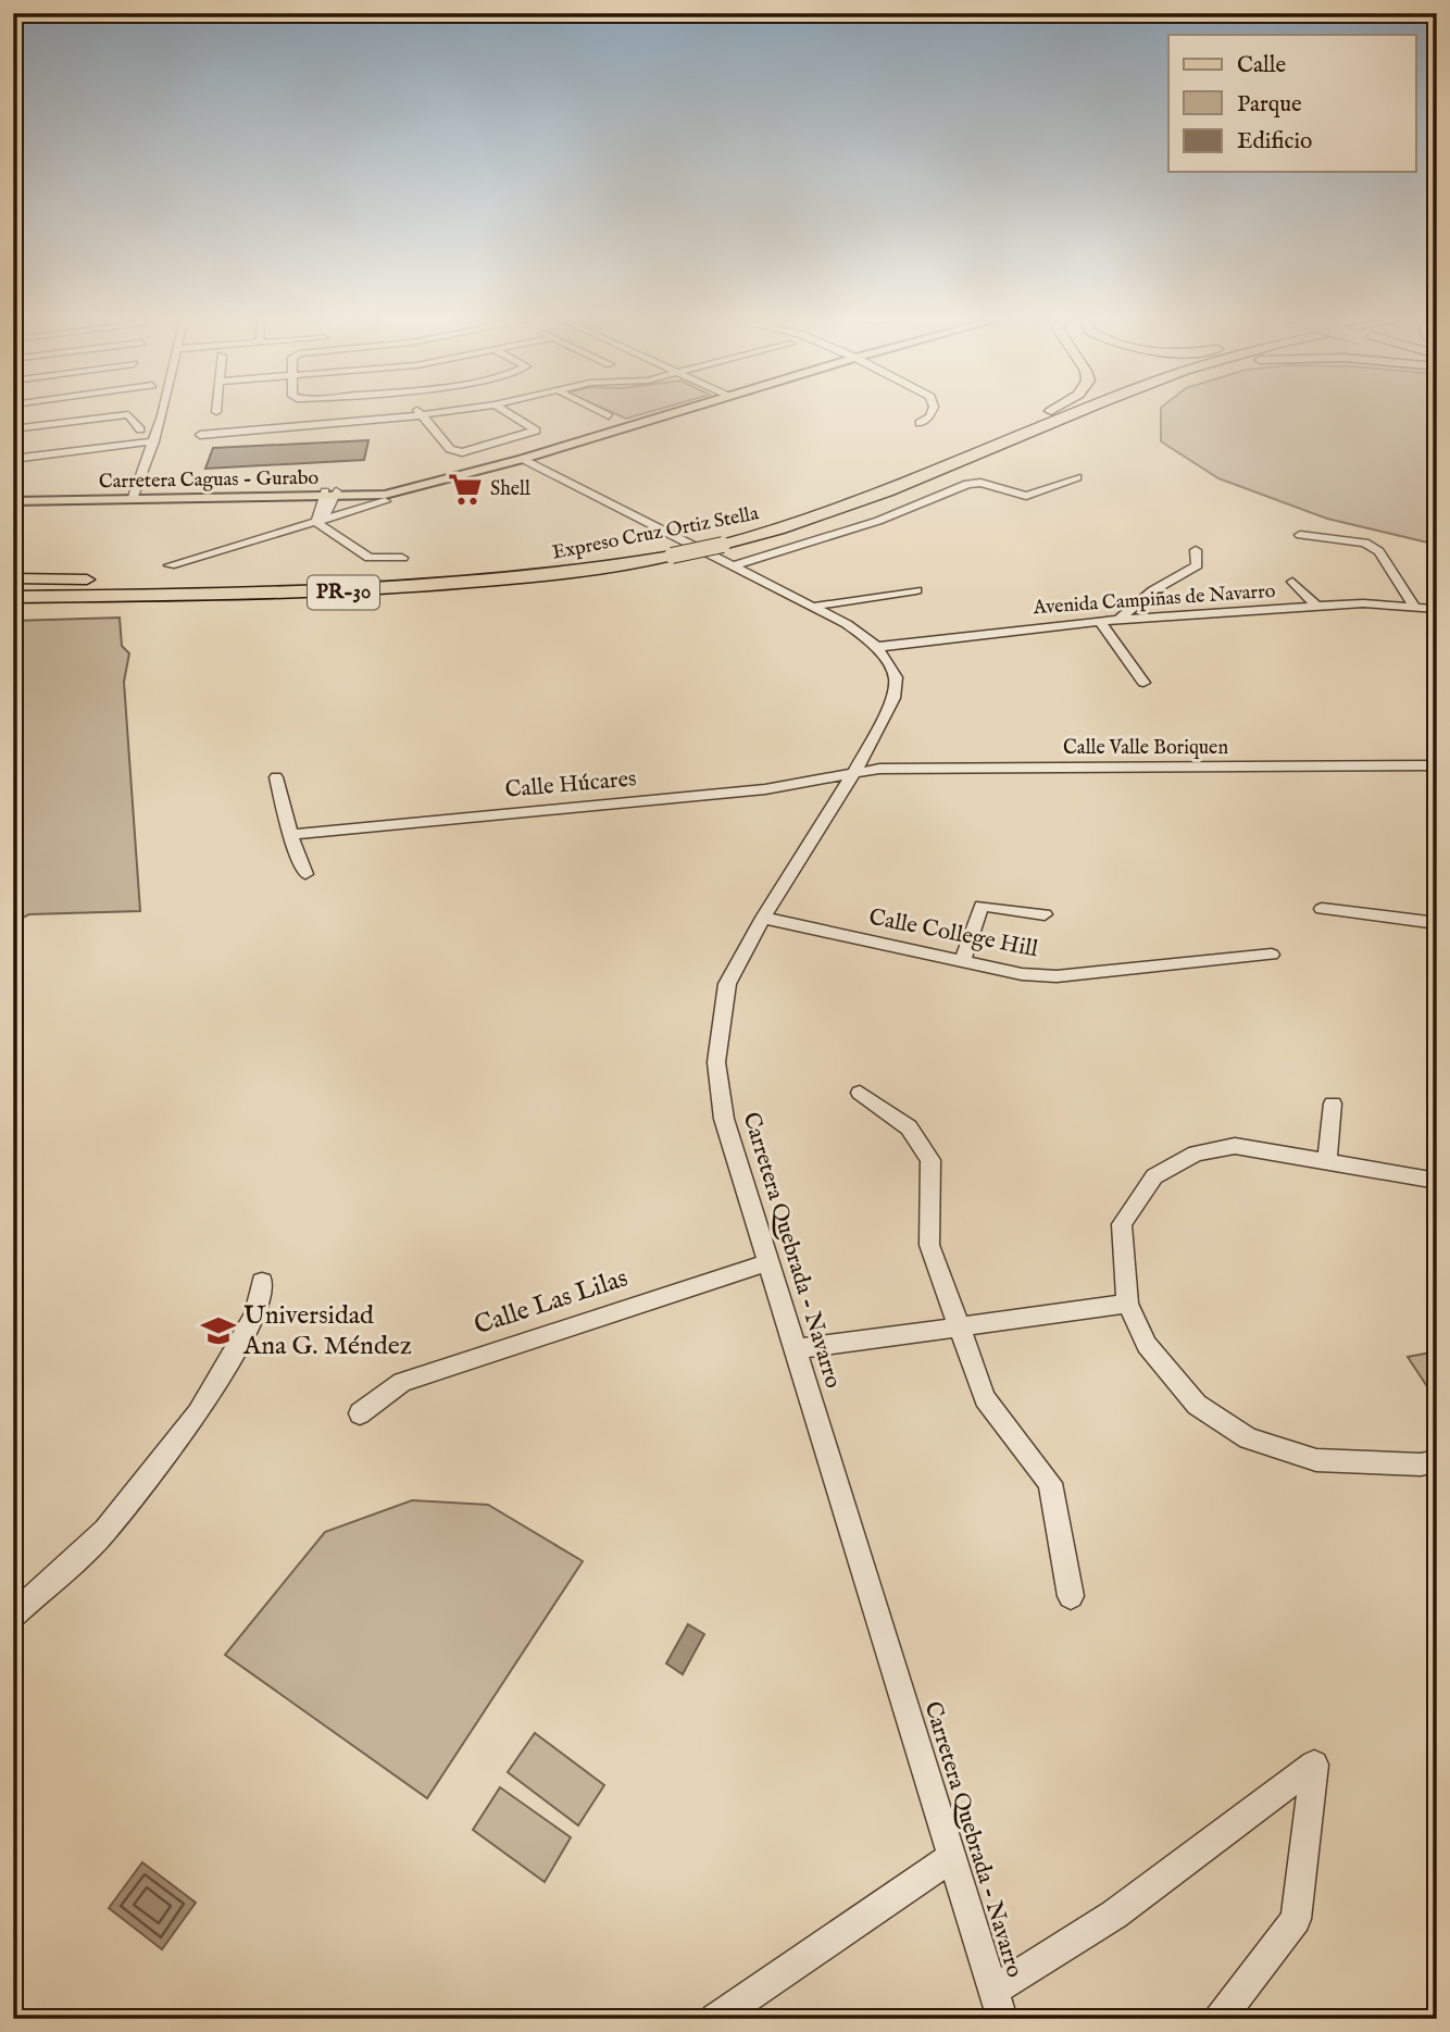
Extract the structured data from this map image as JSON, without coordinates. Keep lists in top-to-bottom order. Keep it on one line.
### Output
{"streets":{"highway":["Expreso Cruz Ortiz Stella","PR-30"],"main road":["Carretera Caguas - Gurabo"],"street":["Avenida Campiñas de Navarro","Calle Valle Boriquen","Calle Húcares","Calle College Hill","Carretera Quebrada - Navarro","Calle Las Lilas"]},"crossings":[["Carretera Caguas - Gurabo","Carretera Quebrada - Navarro"],["Avenida Campiñas de Navarro","Carretera Quebrada - Navarro"],["Calle Valle Boriquen","Calle Húcares"],["Calle Valle Boriquen","Carretera Quebrada - Navarro"],["Calle Húcares","Carretera Quebrada - Navarro"],["Calle College Hill","Carretera Quebrada - Navarro"],["Carretera Quebrada - Navarro","Calle Las Lilas"]],"places":{"supermarket":["Shell"],"school or university":["Universidad Ana G. Méndez"]},"legend":["Calle","Parque","Edificio"]}
